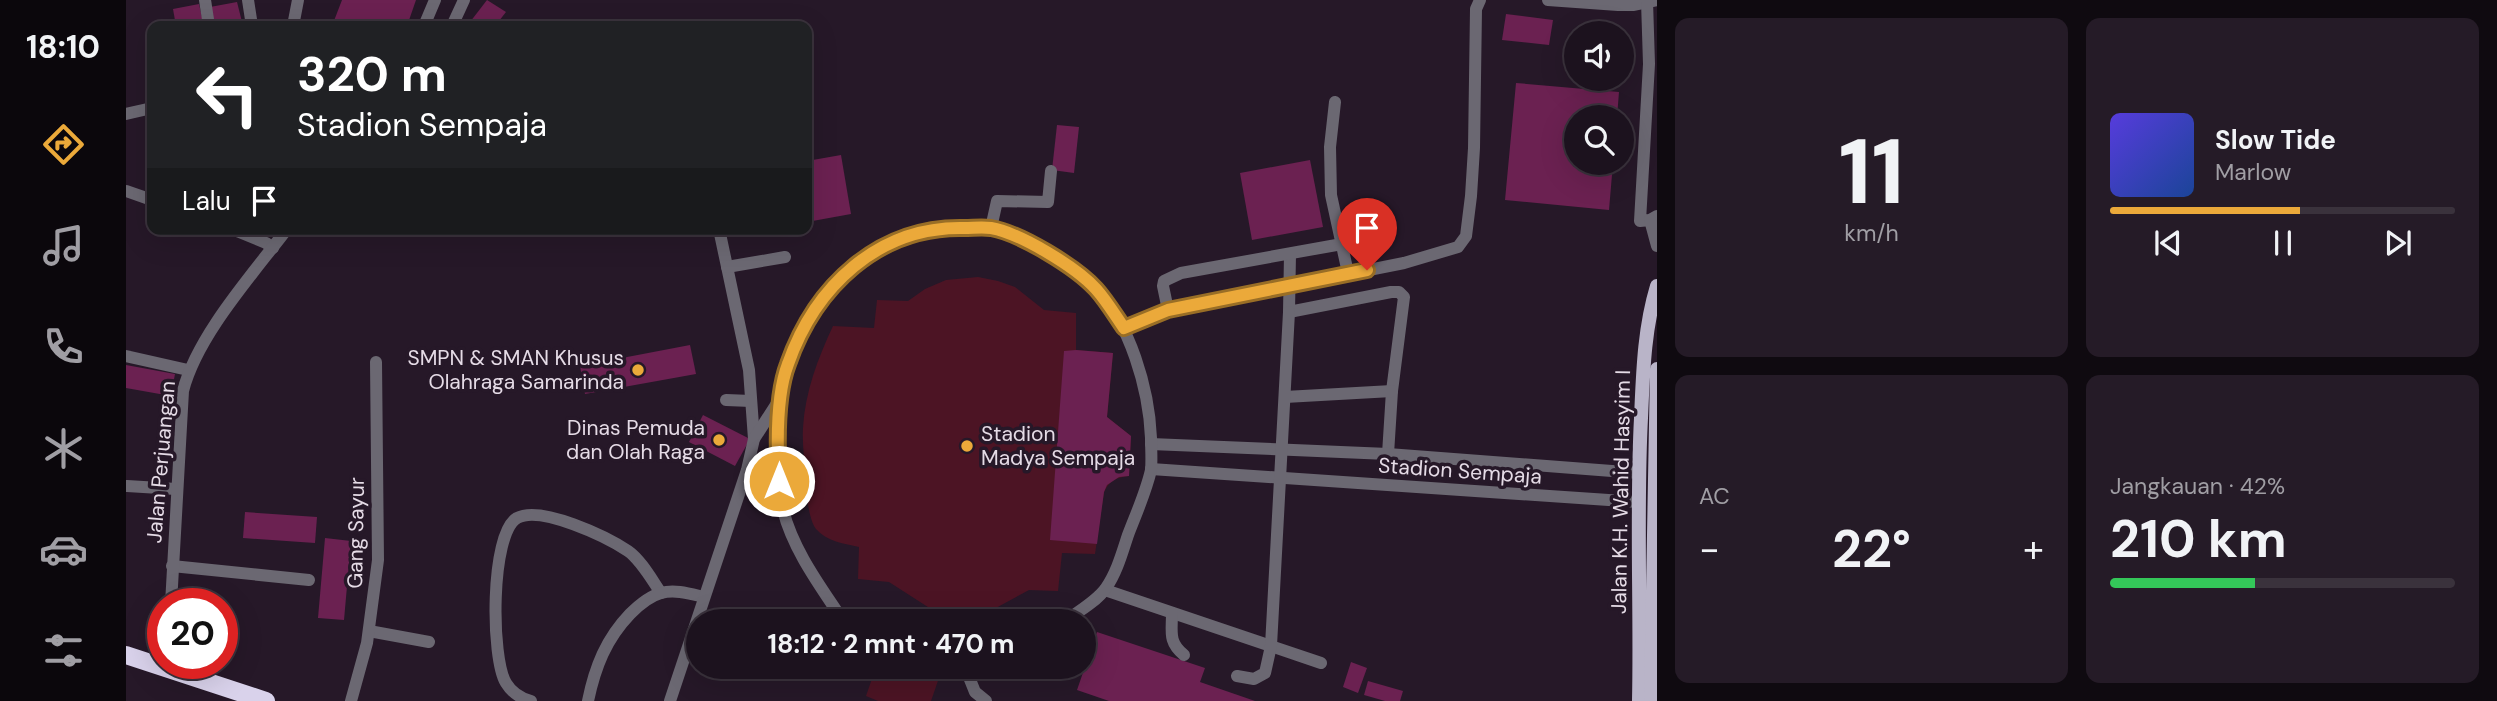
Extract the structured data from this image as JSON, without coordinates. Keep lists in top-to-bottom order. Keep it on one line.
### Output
{"streets":{"main road":["Jalan K.H. Wahid Hasyim I"],"street":["Jalan Perjuangan","Stadion Sempaja","Gang Sayur"]},"crossings":[["Stadion Sempaja","Jalan K.H. Wahid Hasyim I"]],"places":["SMPN & SMAN Khusus Olahraga Samarinda","Dinas Pemuda dan Olah Raga","Stadion Madya Sempaja"],"page":{"tabs":"18:10","tile":[["11","km/h"],"AC",["Jangkauan · 42%","210 km"]],"turn":["320 m","Stadion Sempaja"],"song":["Slow Tide","Marlow"],"then":"Lalu","heat":["−","22°","+"],"limit":"20","trip":"18:12 · 2 mnt · 470 m"}}
